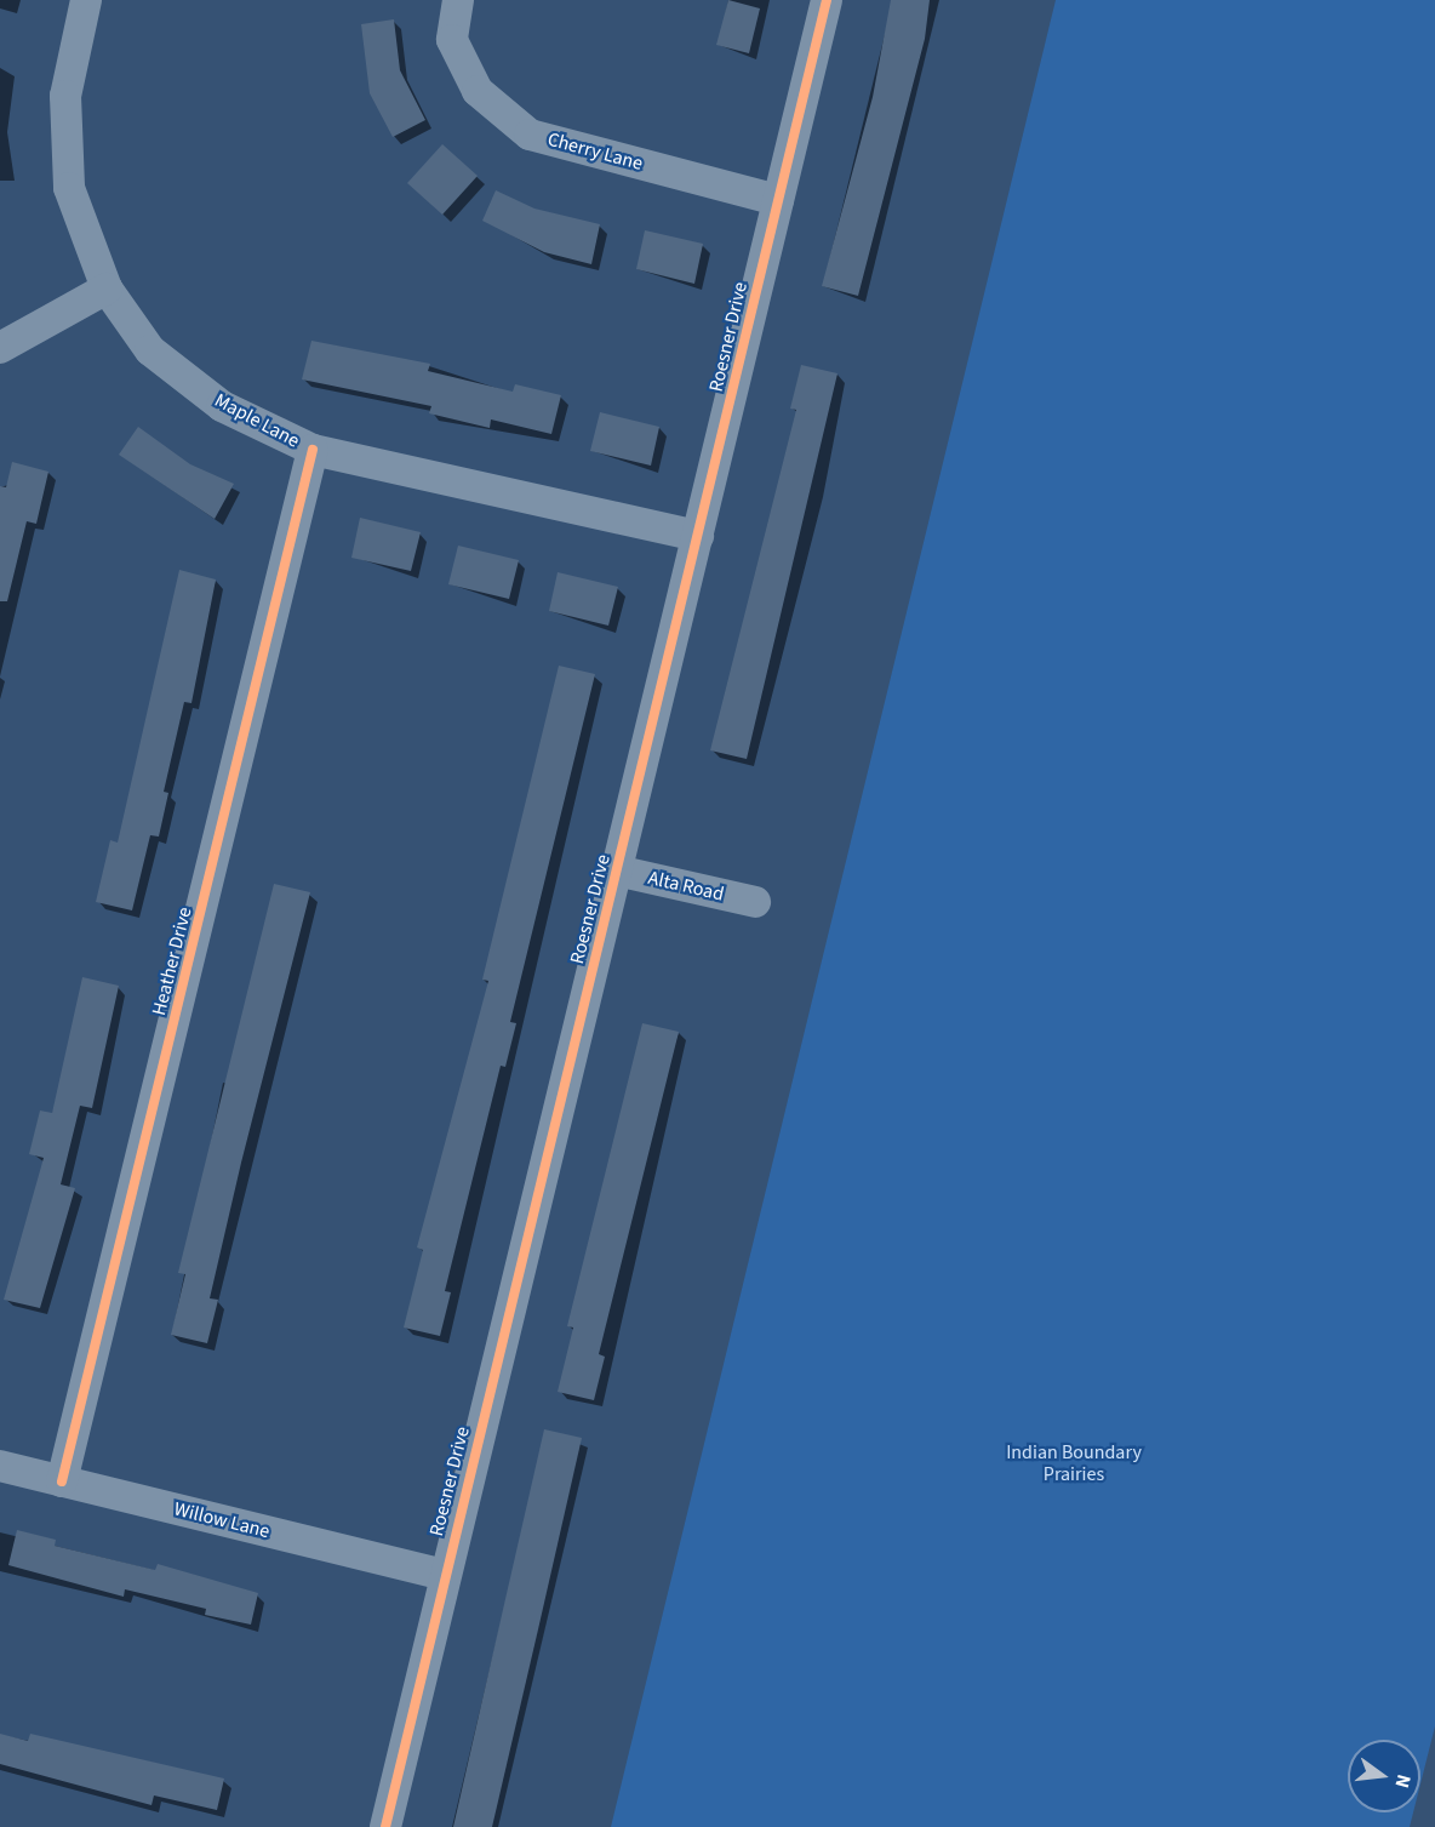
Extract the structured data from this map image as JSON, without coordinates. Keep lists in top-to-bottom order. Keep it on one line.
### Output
{"streets":{"street":["Cherry Lane","Roesner Drive","Maple Lane","Alta Road","Heather Drive","Willow Lane"]},"crossings":[["Cherry Lane","Roesner Drive"],["Roesner Drive","Maple Lane"],["Roesner Drive","Alta Road"],["Roesner Drive","Willow Lane"],["Maple Lane","Heather Drive"],["Heather Drive","Willow Lane"]],"parks":["Indian Boundary Prairies"],"north":"right"}
